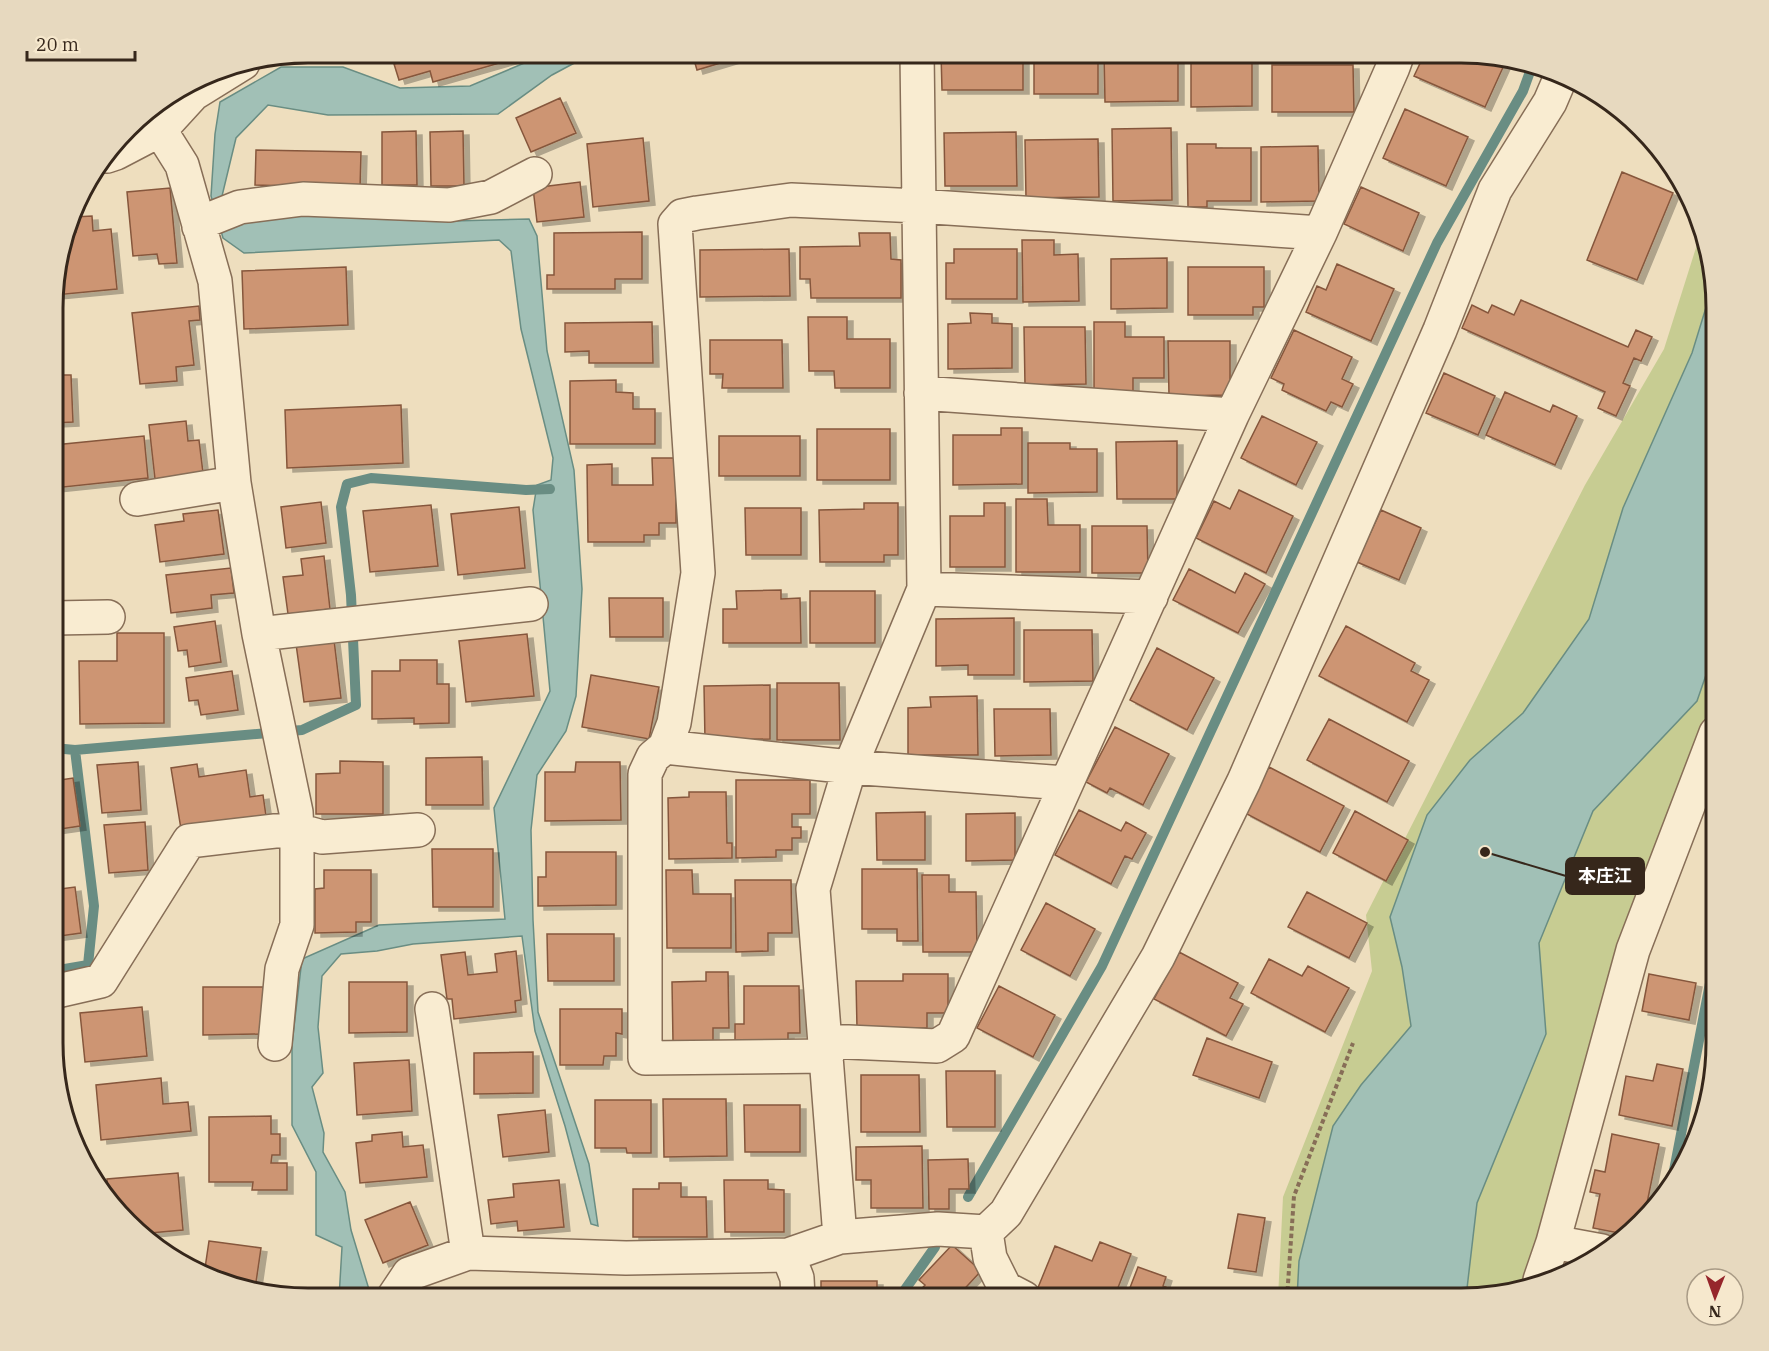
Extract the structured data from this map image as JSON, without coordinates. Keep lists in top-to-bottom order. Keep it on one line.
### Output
{"places":["本庄江"],"scale_bar":"20 m","north":"bottom"}
